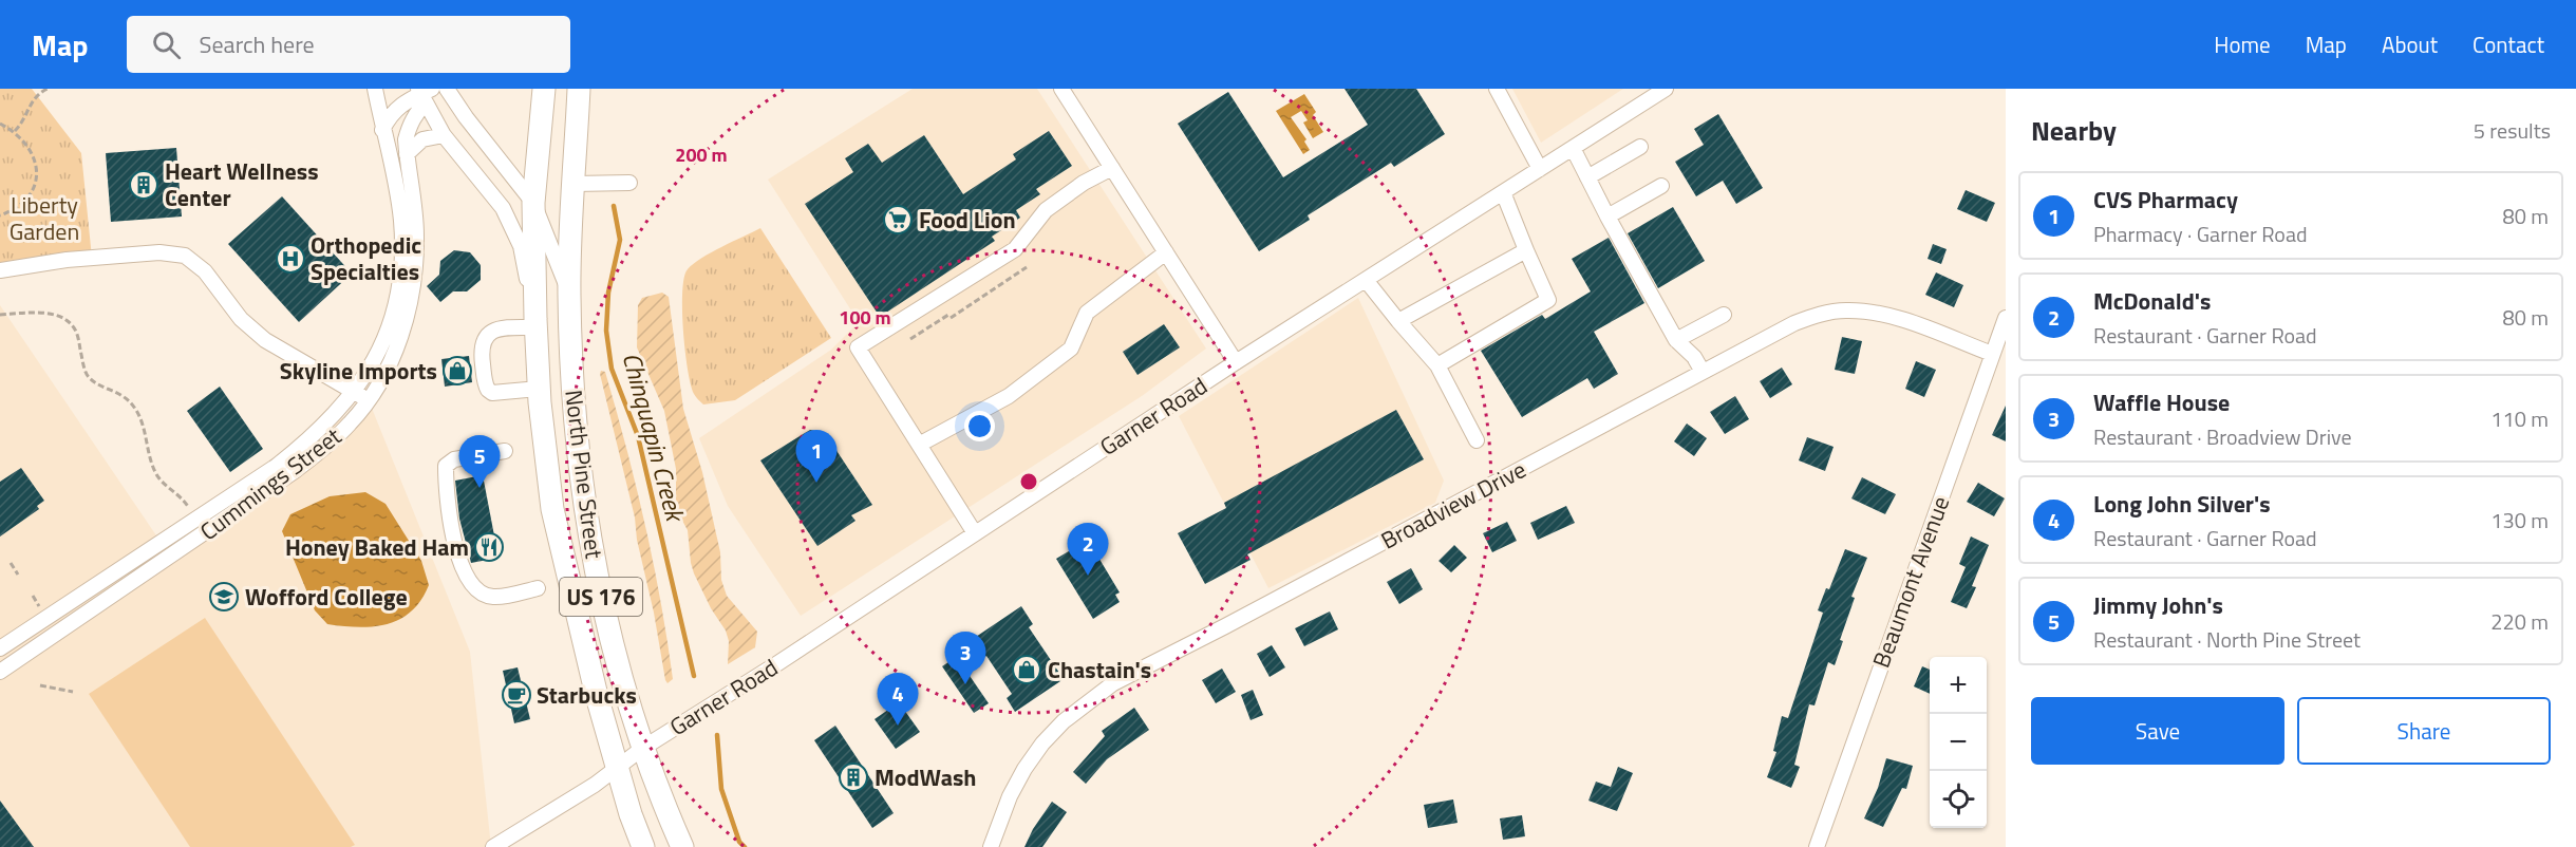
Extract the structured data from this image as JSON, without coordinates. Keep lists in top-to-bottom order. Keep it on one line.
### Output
{"streets":{"highway":["North Pine Street","US 176"],"street":["Garner Road","Cummings Street","Broadview Drive","Beaumont Avenue"]},"crossings":[["Garner Road","North Pine Street"],["Broadview Drive","Beaumont Avenue"]],"water":["Chinquapin Creek"],"parks":["Liberty Garden"],"places":{"building":["Heart Wellness Center","ModWash"],"supermarket":["Food Lion"],"hospital":["Orthopedic Specialties"],"shop":["Skyline Imports","Chastain's"],"restaurant":["Honey Baked Ham"],"school or university":["Wofford College"],"cafe":["Starbucks"]},"page":{"header":"Map","search":"Search here","nav":["Home","Map","About","Contact"],"heading":["Nearby","5 results"],"list":[{"mark":"1","name":"CVS Pharmacy","note":"Pharmacy · Garner Road","value":"80 m"},{"mark":"2","name":"McDonald's","note":"Restaurant · Garner Road","value":"80 m"},{"mark":"3","name":"Waffle House","note":"Restaurant · Broadview Drive","value":"110 m"},{"mark":"4","name":"Long John Silver's","note":"Restaurant · Garner Road","value":"130 m"},{"mark":"5","name":"Jimmy John's","note":"Restaurant · North Pine Street","value":"220 m"}],"pins":["1","5","2","3","4"],"map_buttons":["+","−"],"buttons":["Save","Share"]},"rings":["200 m","100 m"]}
